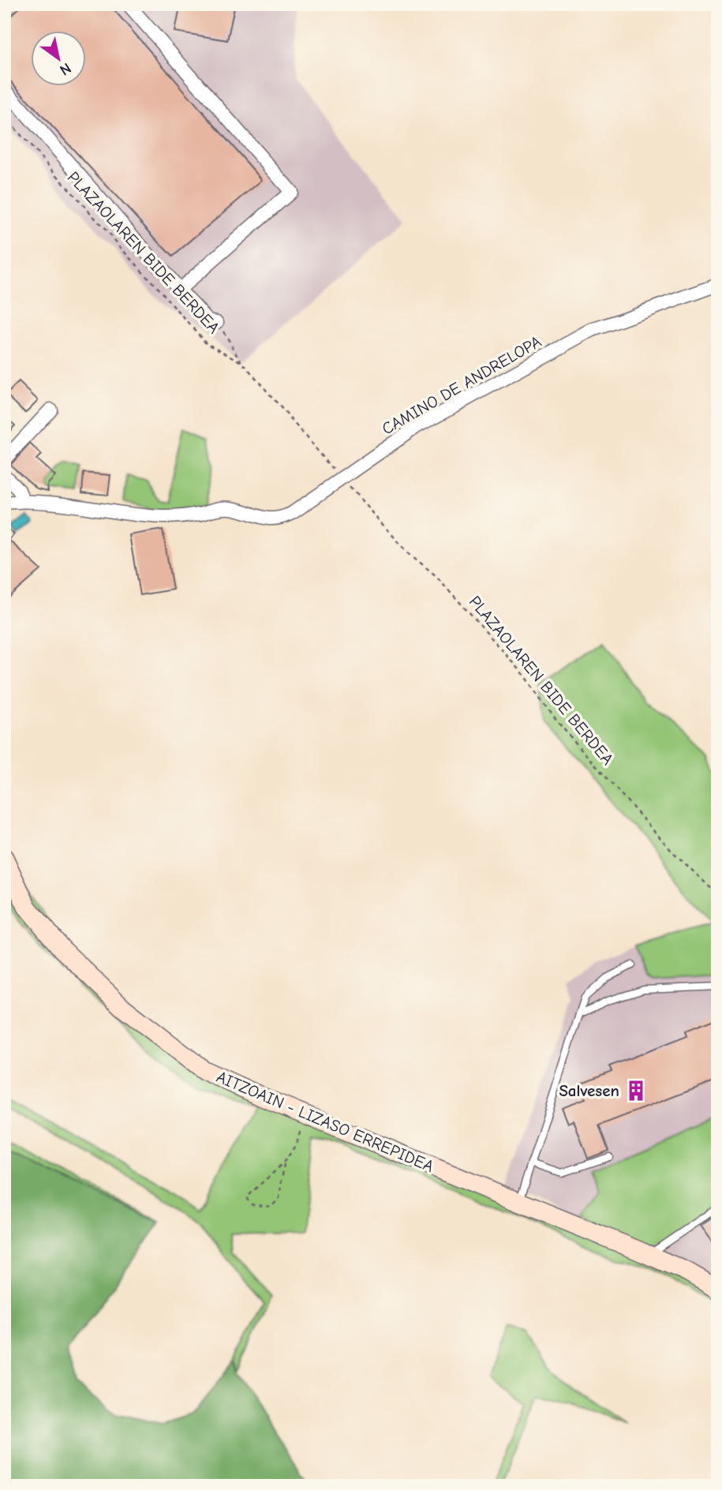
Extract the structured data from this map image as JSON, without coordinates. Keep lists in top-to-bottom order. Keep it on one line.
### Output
{"streets":{"street":["CAMINO DE ANDRELOPA","AITZOAIN - LIZASO ERREPIDEA"],"path":["PLAZAOLAREN BIDE BERDEA"]},"places":{"building":["Salvesen"]},"north":"bottom right"}
